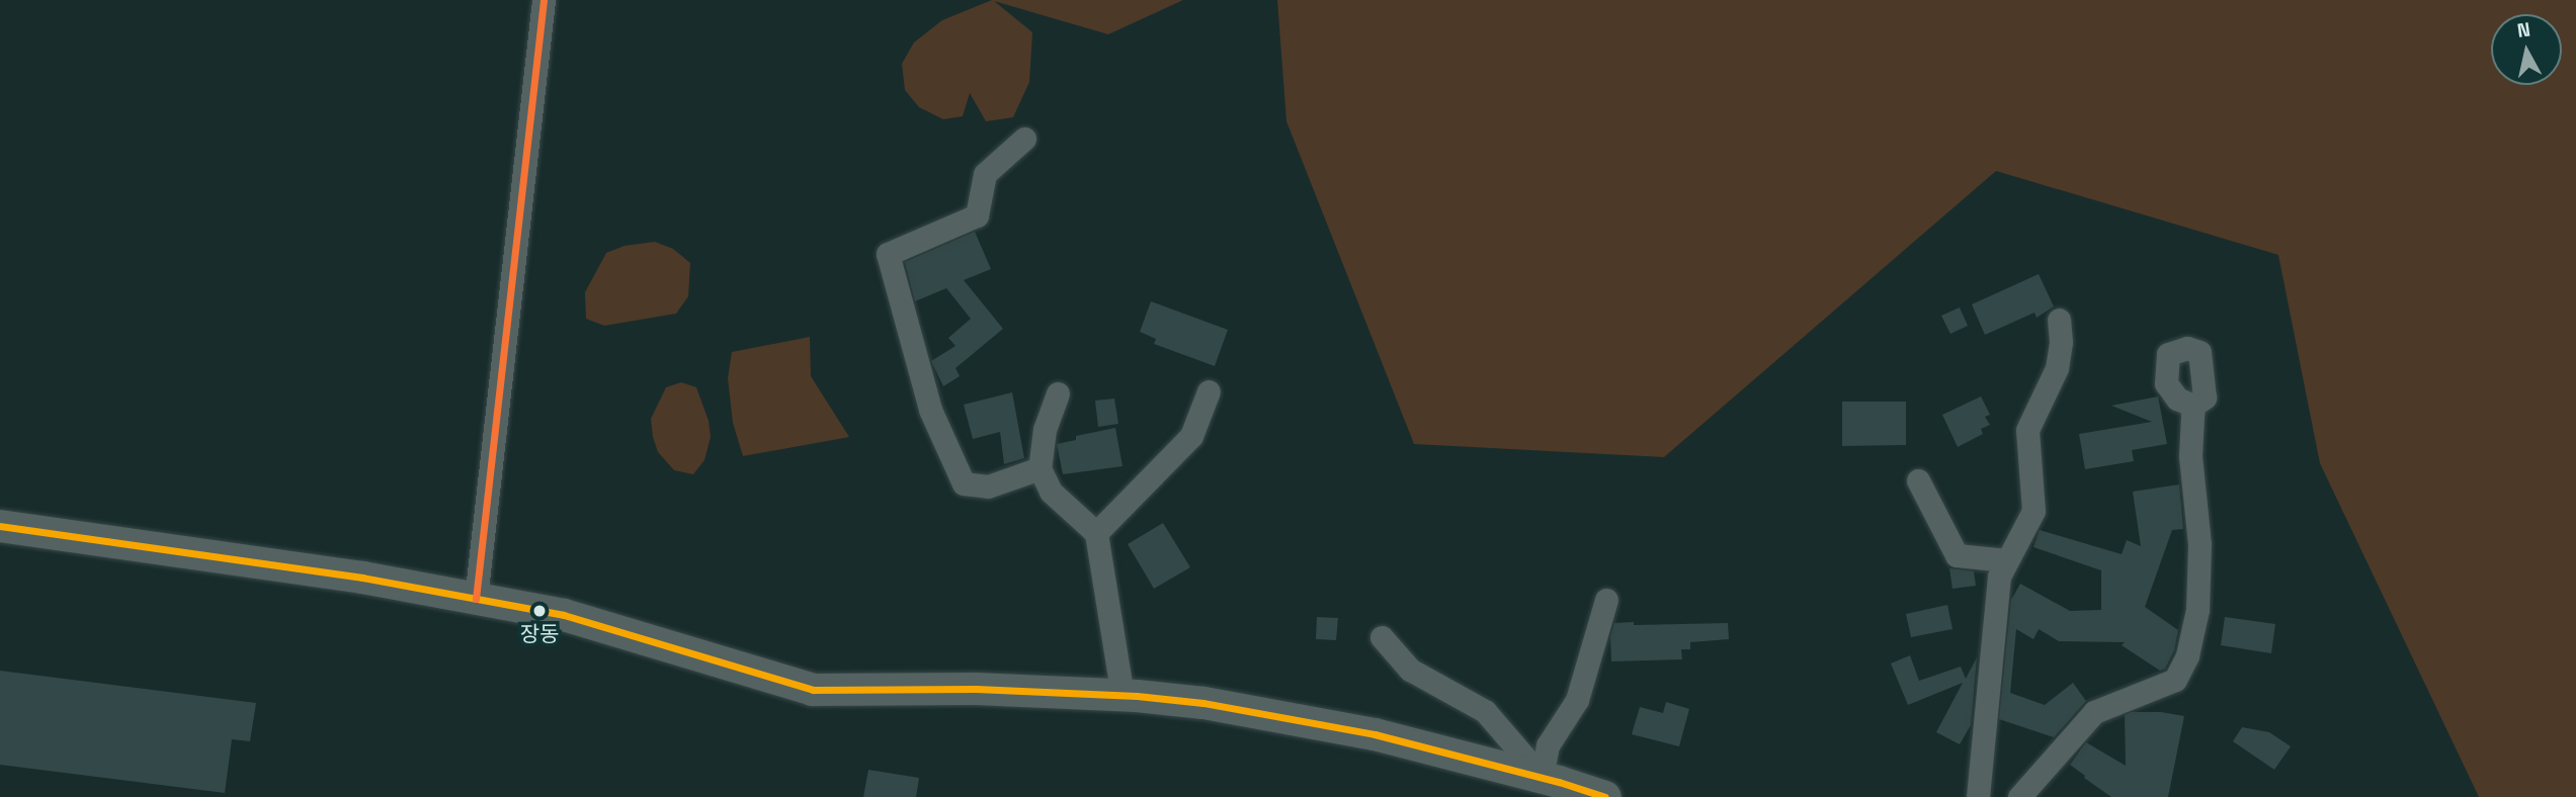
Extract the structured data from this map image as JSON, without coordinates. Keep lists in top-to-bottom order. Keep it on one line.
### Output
{"places":["장동"],"north":"top"}
